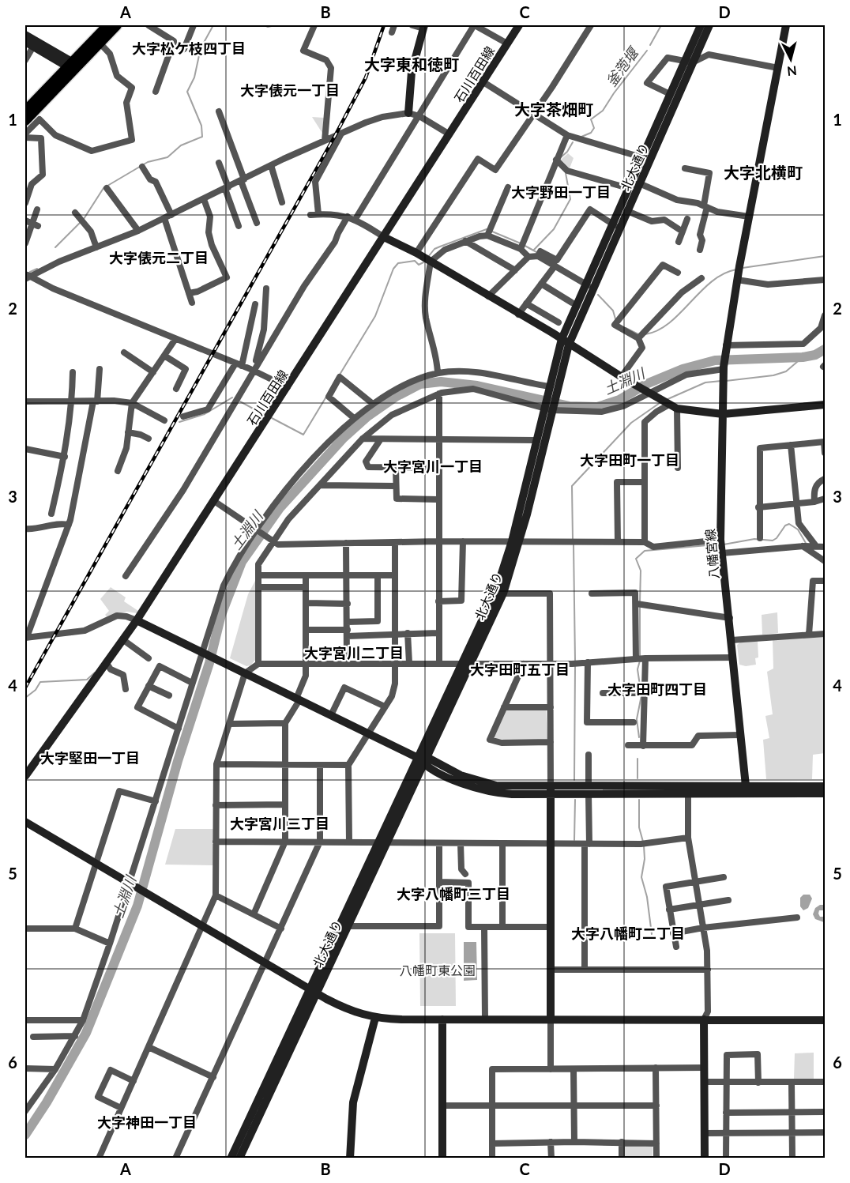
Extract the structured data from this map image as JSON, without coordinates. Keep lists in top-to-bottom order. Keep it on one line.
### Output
{"streets":{"street":["石川百田線","北大通り","八幡宮線"]},"districts":["大字松ケ枝四丁目","大字東和徳町","大字俵元一丁目","大字茶畑町","大字北横町","大字野田一丁目","大字俵元二丁目","大字田町一丁目","大字宮川一丁目","大字宮川二丁目","大字田町五丁目","大字田町四丁目","大字堅田一丁目","大字宮川三丁目","大字八幡町三丁目","大字八幡町二丁目","大字神田一丁目"],"water":["釜萢堰","土淵川"],"parks":["八幡町東公園"],"north":"bottom","grid":{"columns":["A","B","C","D"],"rows":["1","2","3","4","5","6"]}}
